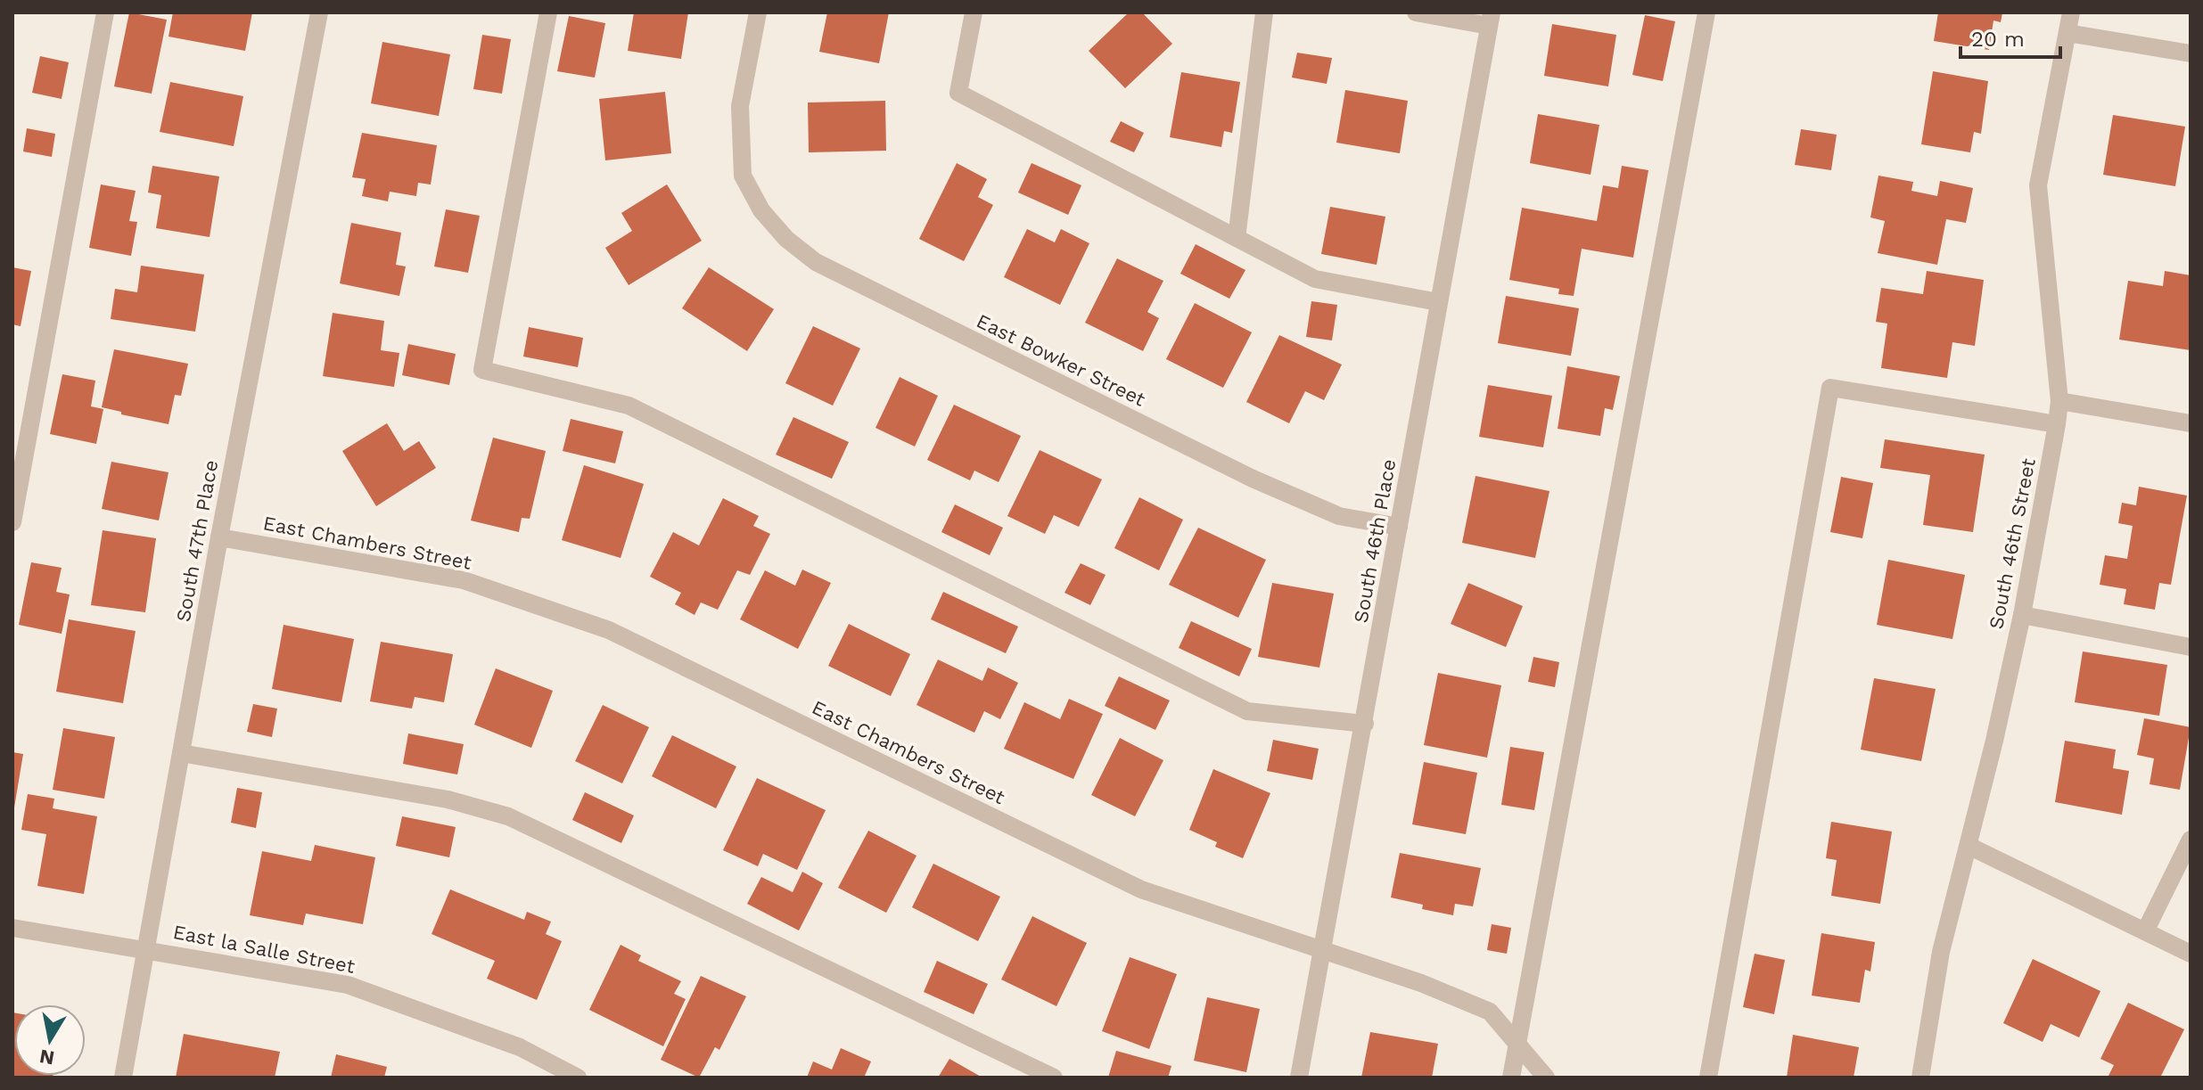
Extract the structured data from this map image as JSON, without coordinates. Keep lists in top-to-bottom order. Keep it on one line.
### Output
{"streets":{"street":["East Bowker Street","South 47th Place","South 46th Place","East Chambers Street","South 46th Street","East la Salle Street"]},"crossings":[["East Bowker Street","South 46th Place"],["South 47th Place","East Chambers Street"],["South 47th Place","East la Salle Street"],["South 46th Place","East Chambers Street"]],"scale_bar":"20 m","north":"bottom"}
